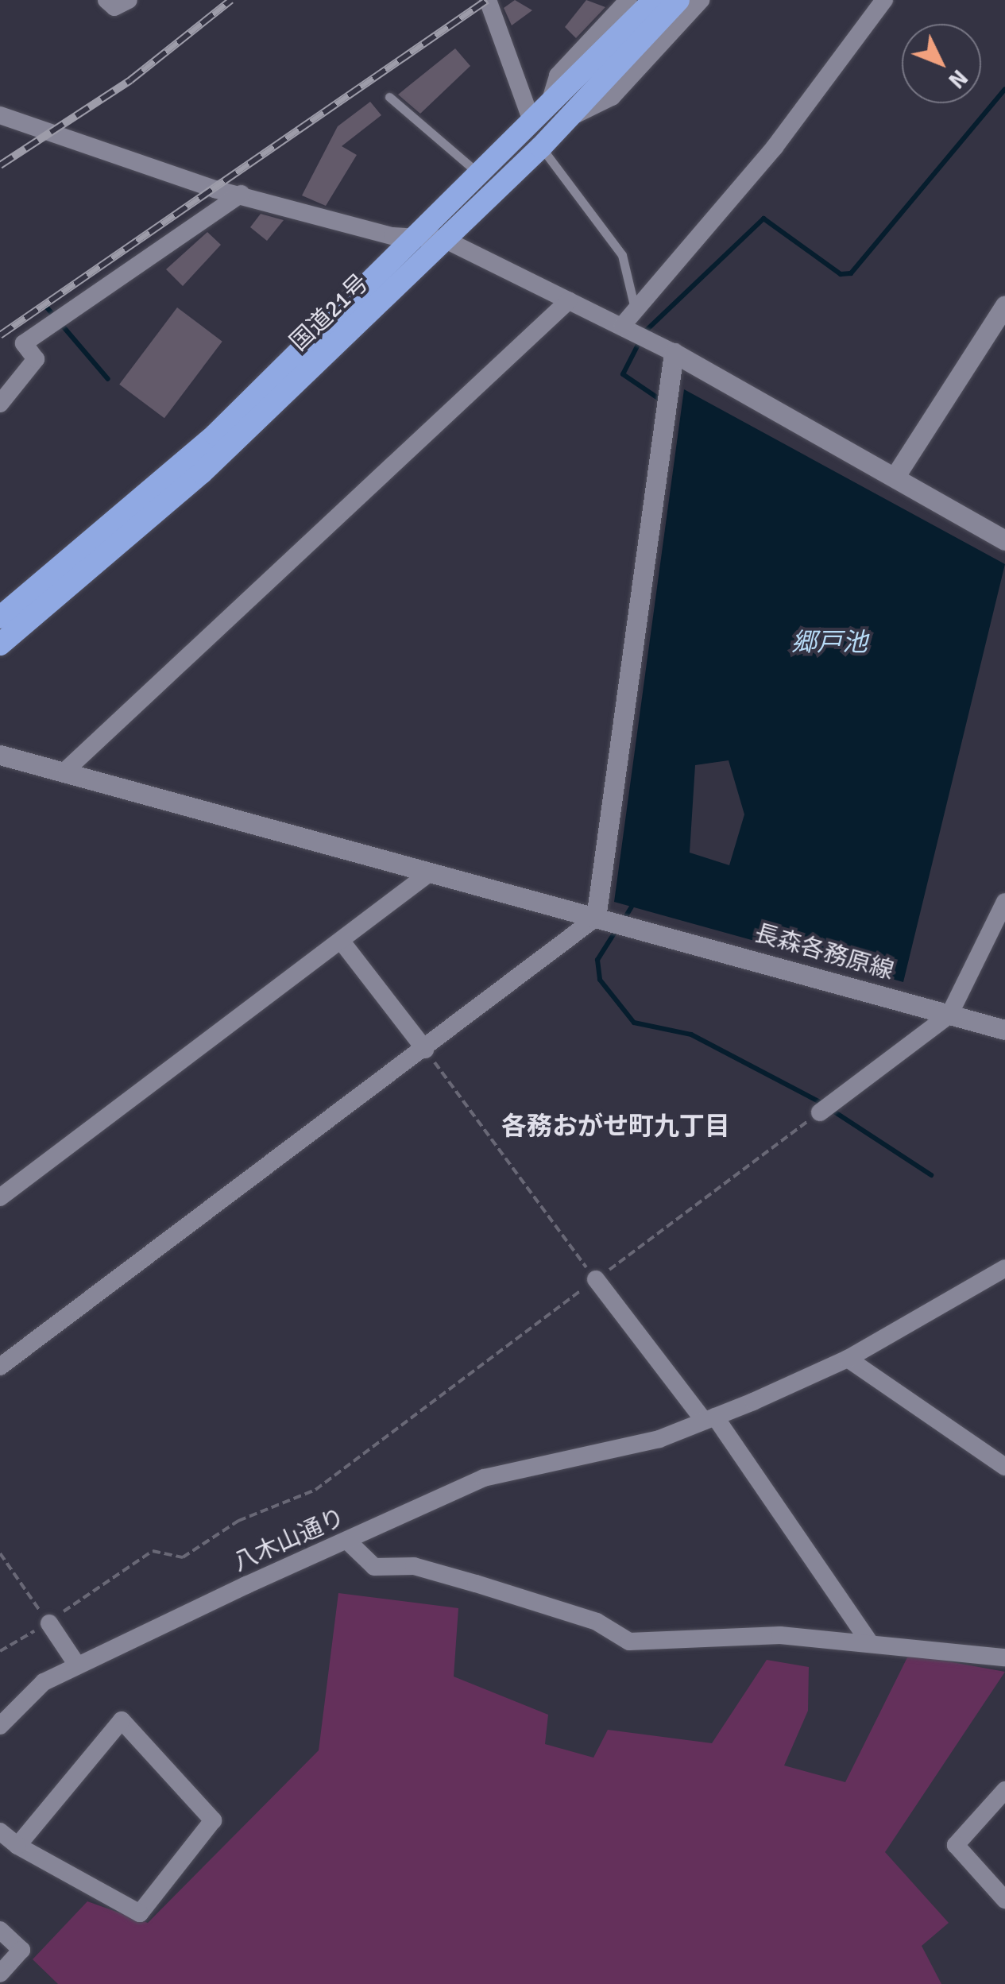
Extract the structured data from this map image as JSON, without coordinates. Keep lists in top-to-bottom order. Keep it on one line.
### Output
{"streets":{"highway":["国道21号"],"street":["長森各務原線","八木山通り"]},"districts":["各務おがせ町九丁目"],"water":["郷戸池"],"north":"bottom right"}
